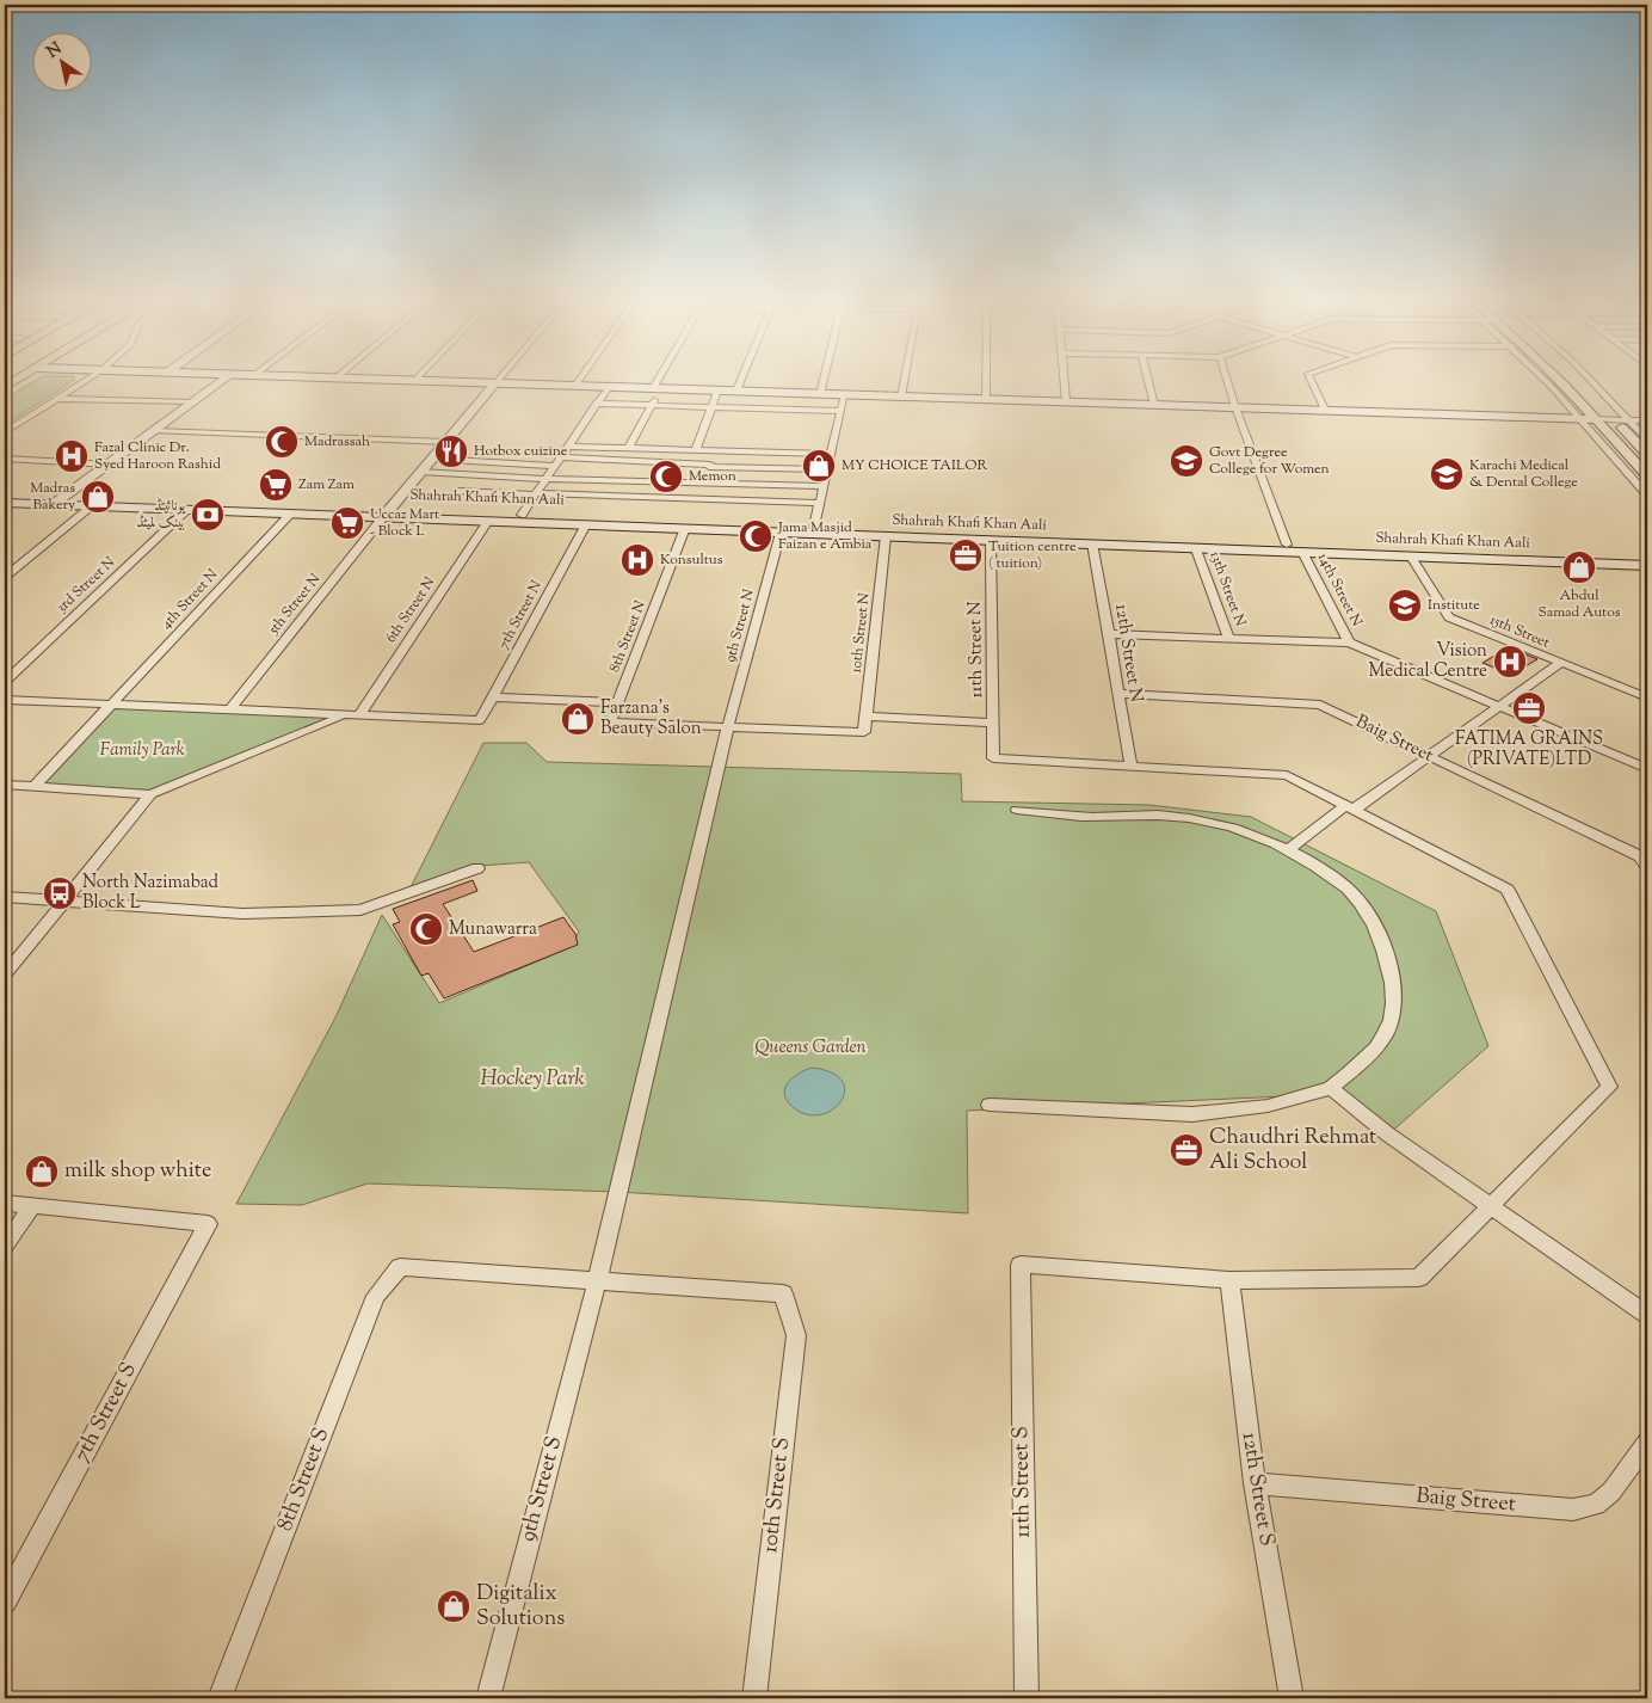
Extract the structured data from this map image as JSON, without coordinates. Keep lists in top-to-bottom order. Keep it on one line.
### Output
{"streets":{"main road":["Shahrah Khafi Khan Aali"],"street":["3rd Street N","13th Street N","14th Street N","4th Street N","5th Street N","6th Street N","7th Street N","9th Street N","15th Street","10th Street N","8th Street N","11th Street N","12th Street N","Baig Street","7th Street S","8th Street S","11th Street S","9th Street S","12th Street S","10th Street S"]},"crossings":[["Shahrah Khafi Khan Aali","3rd Street N"],["Shahrah Khafi Khan Aali","13th Street N"],["Shahrah Khafi Khan Aali","14th Street N"],["Shahrah Khafi Khan Aali","4th Street N"],["Shahrah Khafi Khan Aali","5th Street N"],["Shahrah Khafi Khan Aali","6th Street N"],["Shahrah Khafi Khan Aali","7th Street N"],["Shahrah Khafi Khan Aali","9th Street N"],["Shahrah Khafi Khan Aali","15th Street"],["Shahrah Khafi Khan Aali","10th Street N"],["Shahrah Khafi Khan Aali","8th Street N"],["Shahrah Khafi Khan Aali","11th Street N"],["Shahrah Khafi Khan Aali","12th Street N"],["6th Street N","7th Street N"],["9th Street N","10th Street N"],["9th Street N","8th Street N"],["9th Street N","8th Street S"],["9th Street N","9th Street S"],["9th Street N","10th Street S"],["10th Street N","8th Street N"],["11th Street N","12th Street N"],["12th Street N","Baig Street"],["Baig Street","12th Street S"],["8th Street S","9th Street S"],["8th Street S","10th Street S"],["11th Street S","12th Street S"],["9th Street S","10th Street S"]],"parks":["Family Park","Queens Garden","Hockey Park"],"places":{"mosque":["Madrassah","Memon","Jama Masjid Faizan e Ambia","Munawarra"],"restaurant":["Hotbox cuizine"],"hospital":["Fazal Clinic Dr. Syed Haroon Rashid","Konsultus","Vision Medical Centre"],"school or university":["Govt Degree College for Women","Karachi Medical & Dental College","Institute"],"shop":["MY CHOICE TAILOR","Madras Bakery","Abdul Samad Autos","Farzana's Beauty Salon","milk shop white","Digitalix Solutions"],"supermarket":["Zam Zam","Uccaz Mart - Block L"],"bank":["یونائیٹڈ بینک لمیٹڈ"],"office":["Tuition centre ( tuition)","FATIMA GRAINS (PRIVATE)LTD","Chaudhri Rehmat Ali School"],"bus stop":["North Nazimabad Block L"]},"north":"top left"}
